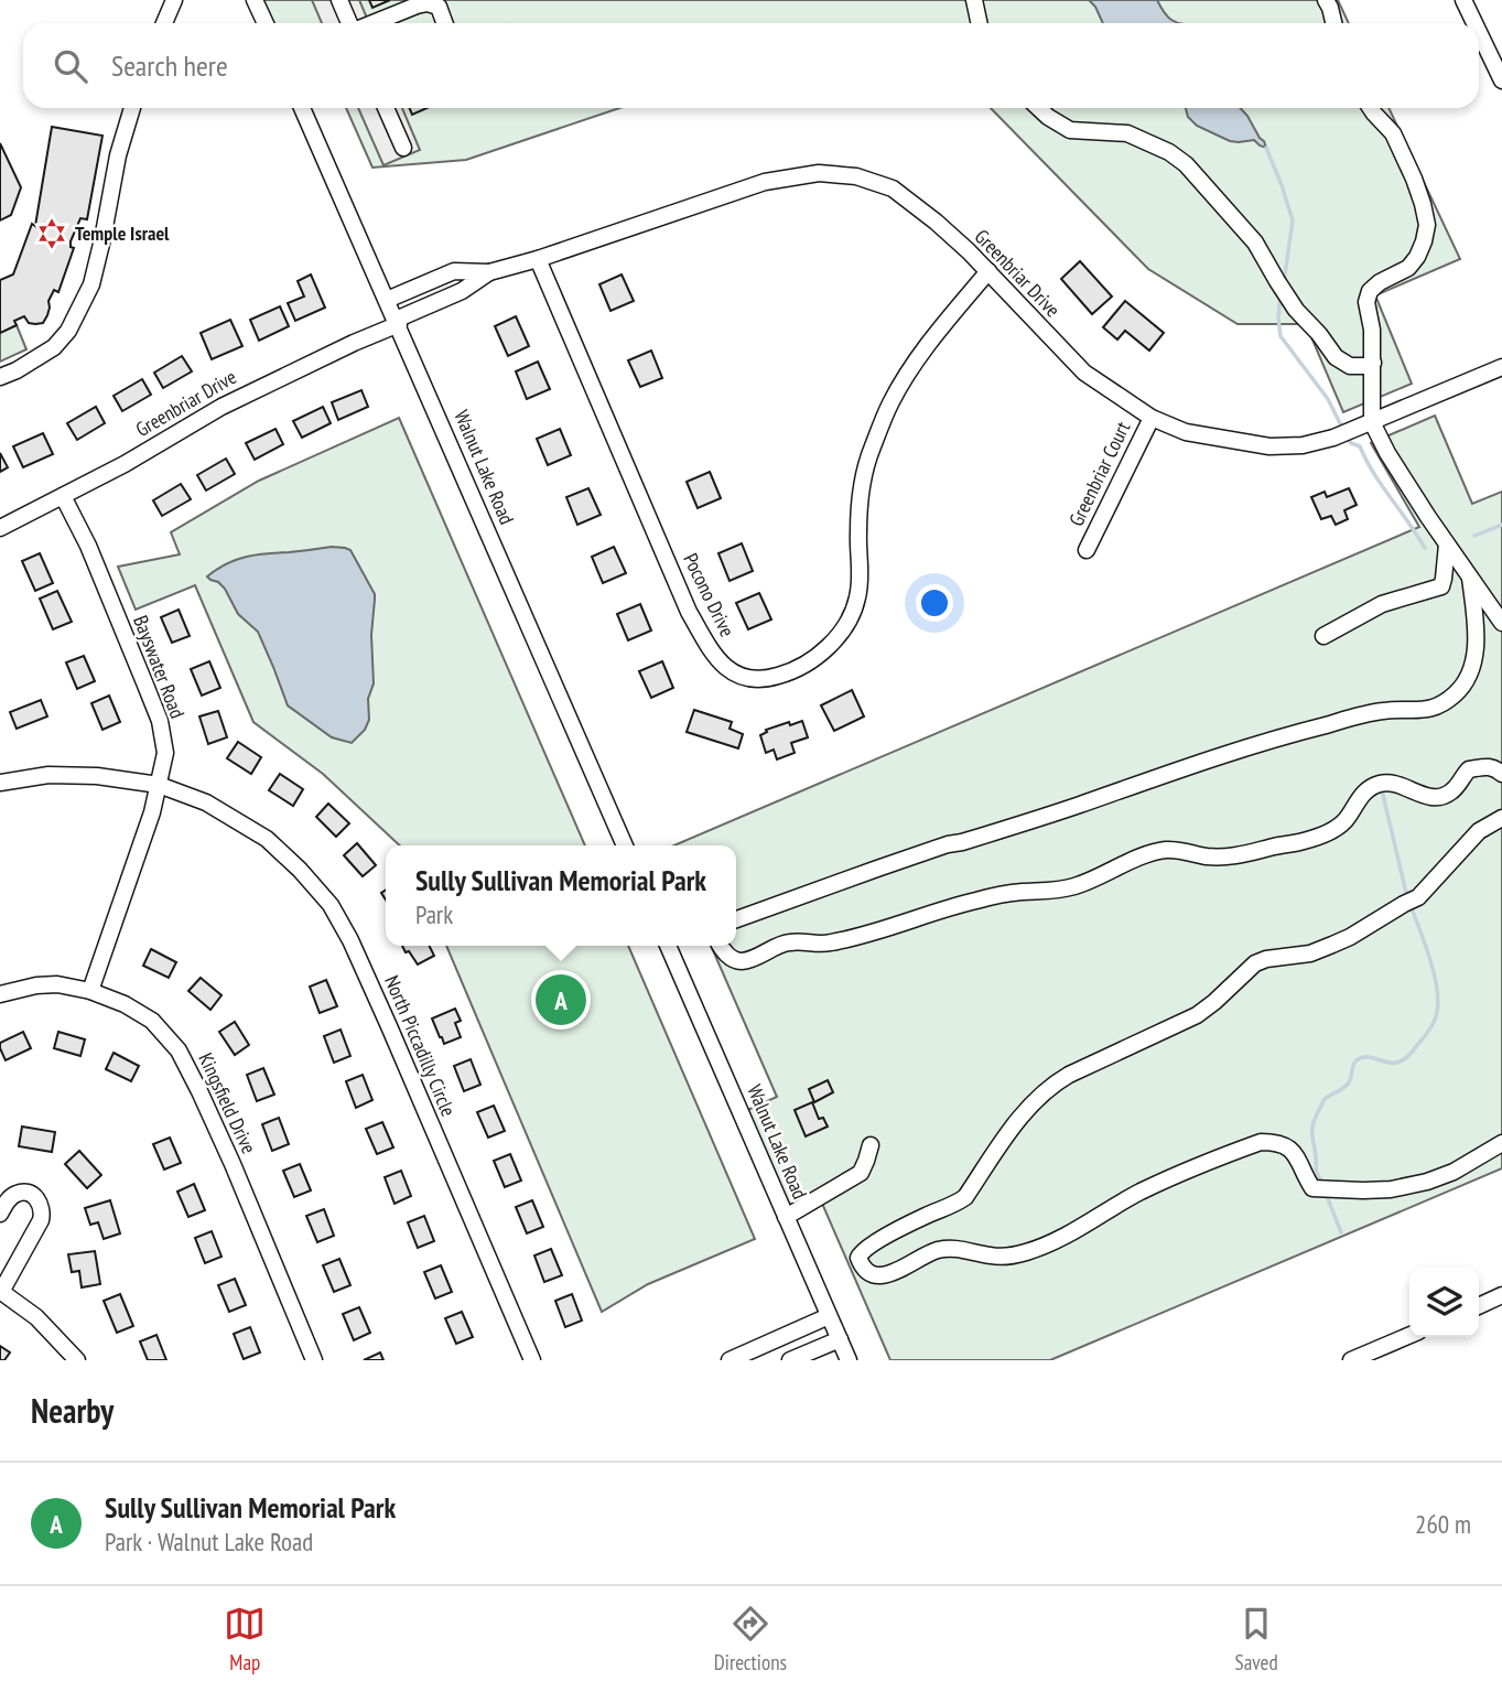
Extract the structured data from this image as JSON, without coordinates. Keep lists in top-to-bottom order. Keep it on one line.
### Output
{"streets":{"street":["Greenbriar Drive","Walnut Lake Road","Greenbriar Court","Pocono Drive","Bayswater Road","North Piccadilly Circle","Kingsfield Drive"]},"crossings":[["Greenbriar Drive","Walnut Lake Road"],["Greenbriar Drive","Greenbriar Court"],["Greenbriar Drive","Pocono Drive"],["Greenbriar Drive","Bayswater Road"],["Bayswater Road","North Piccadilly Circle"],["Bayswater Road","Kingsfield Drive"]],"places":{"synagogue":["Temple Israel"]},"page":{"search":"Search here","popup":["Sully Sullivan Memorial Park","Park"],"pins":"A","heading":"Nearby","list":[{"mark":"A","name":"Sully Sullivan Memorial Park","note":"Park · Walnut Lake Road","value":"260 m"}],"nav":["Map","Directions","Saved"]}}
